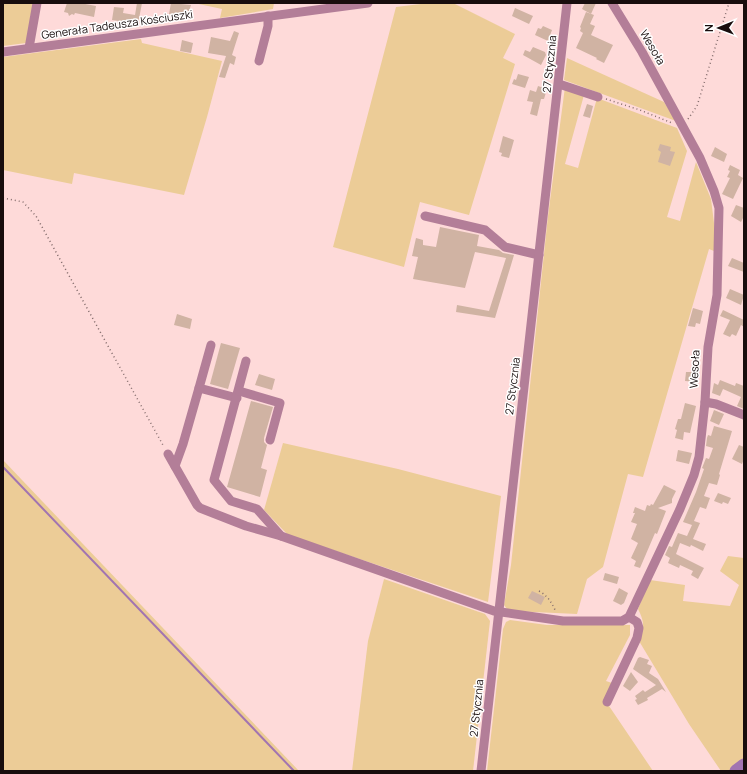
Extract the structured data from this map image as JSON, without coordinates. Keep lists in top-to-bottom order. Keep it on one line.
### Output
{"streets":{"street":["Generała Tadeusza Kościuszki","Wesoła","27 Stycznia"]},"north":"left"}
